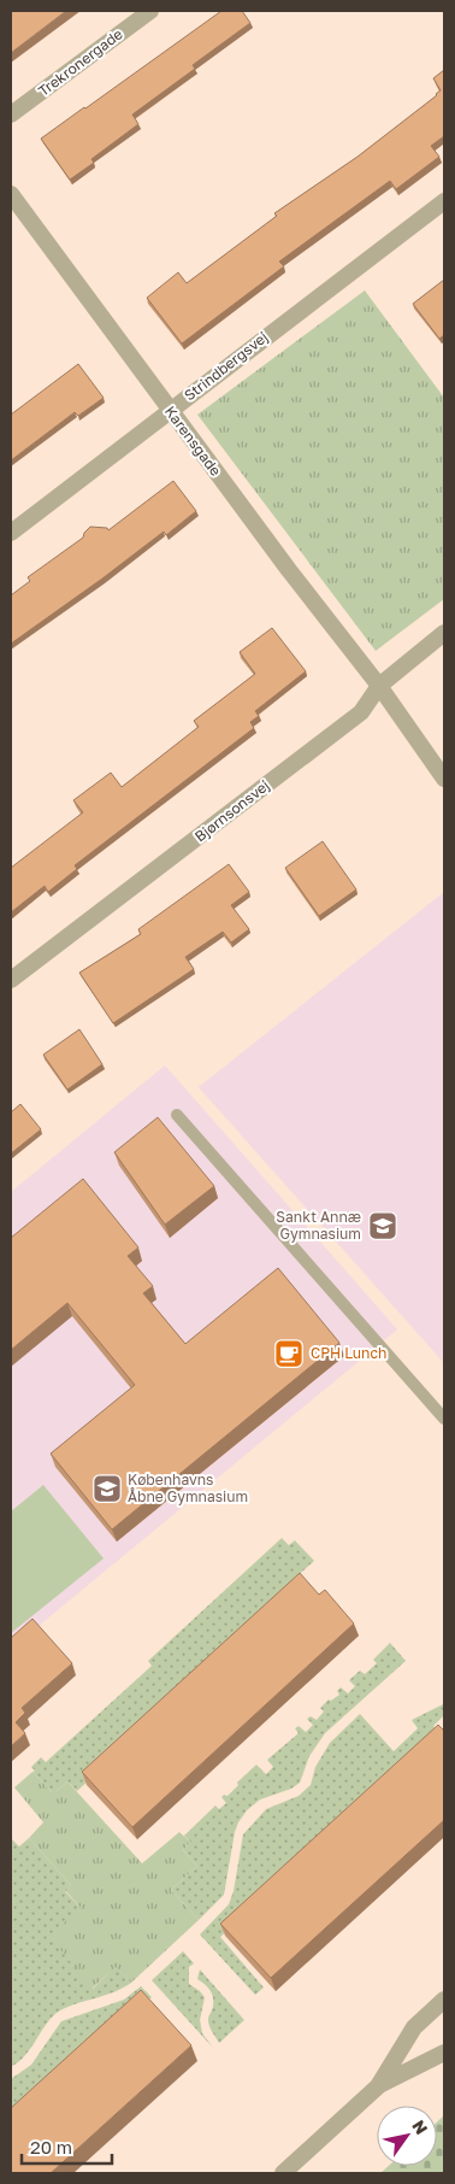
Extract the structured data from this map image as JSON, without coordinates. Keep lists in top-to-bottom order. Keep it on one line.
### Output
{"streets":{"street":["Trekronergade","Strindbergsvej","Karensgade","Bjørnsonsvej"]},"crossings":[["Strindbergsvej","Karensgade"],["Karensgade","Bjørnsonsvej"]],"places":{"school or university":["Sankt Annæ Gymnasium","Københavns Åbne Gymnasium"],"cafe":["CPH Lunch"]},"scale_bar":"20 m","north":"top right"}
